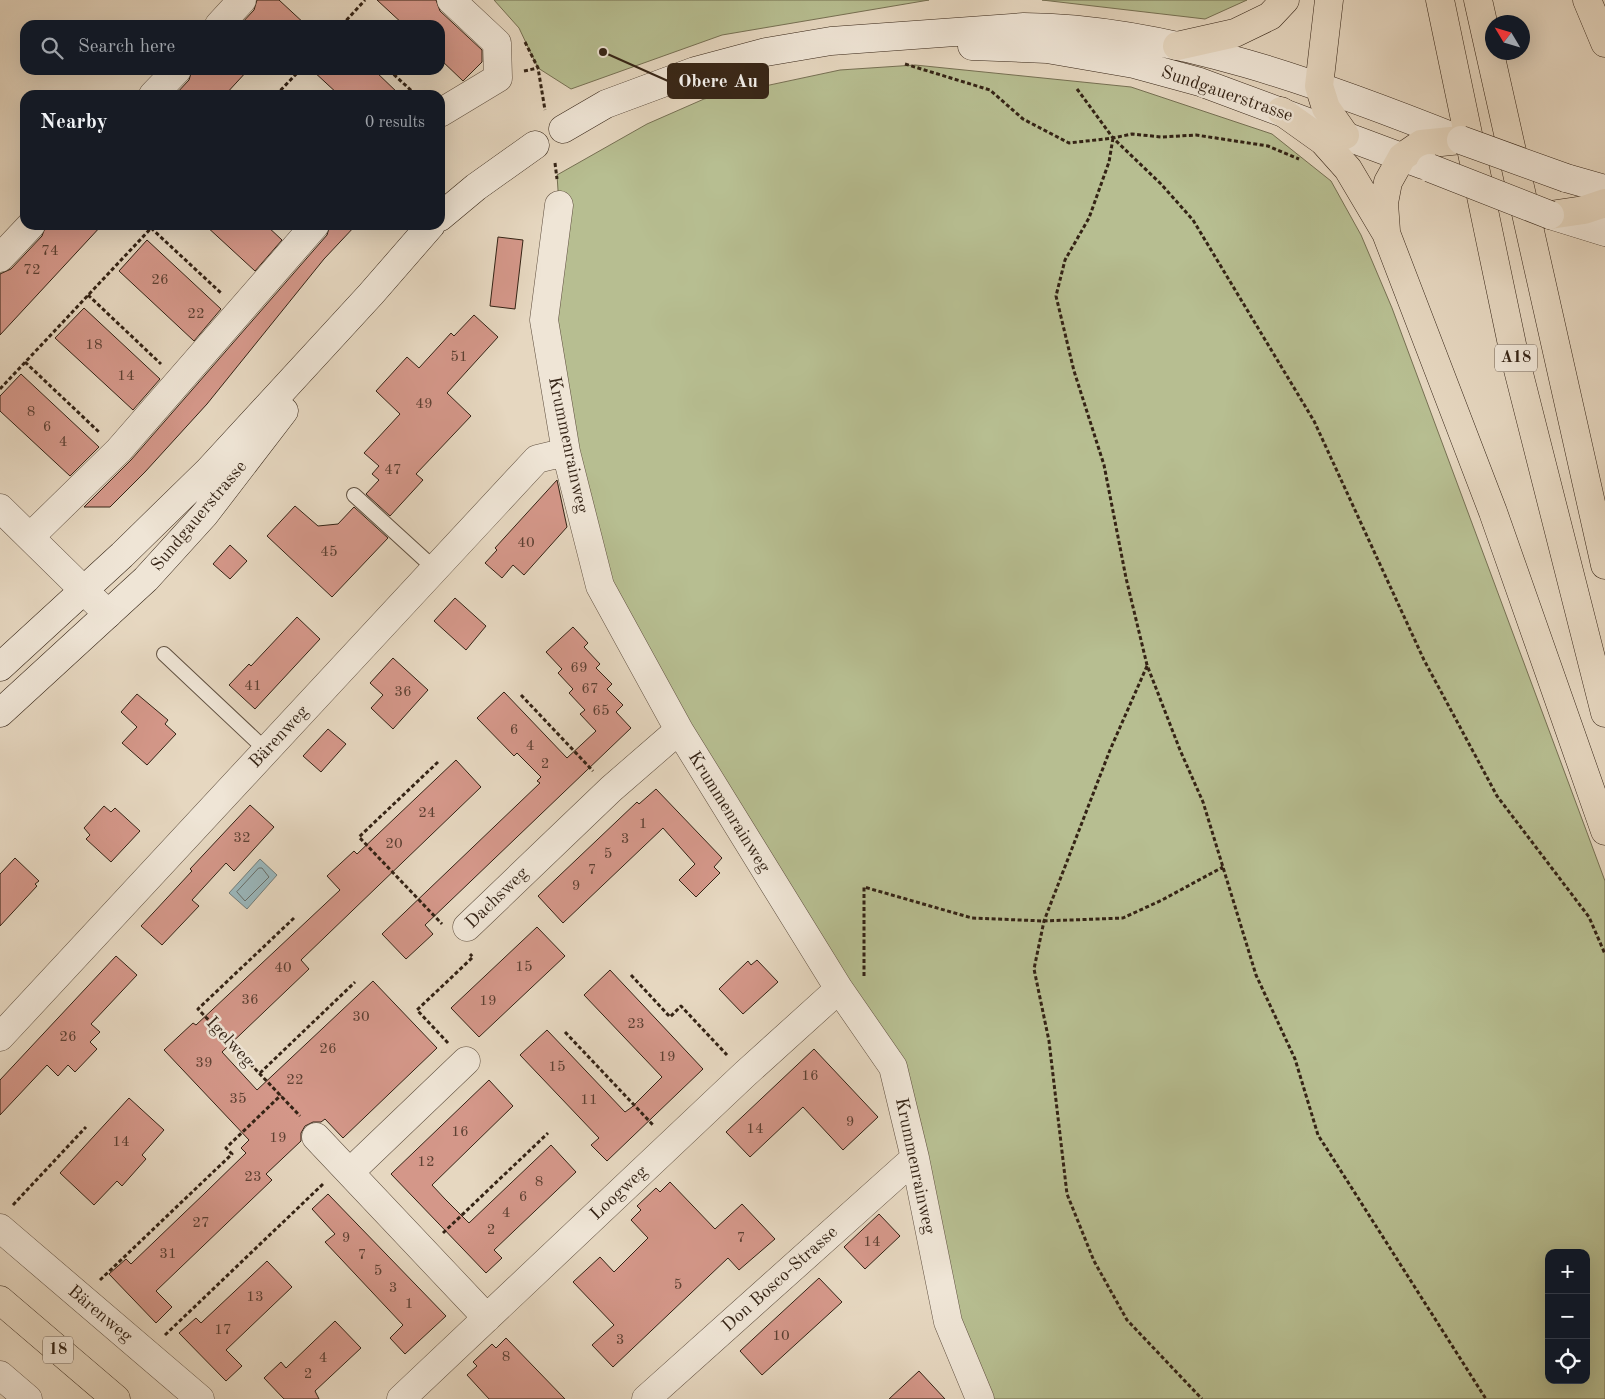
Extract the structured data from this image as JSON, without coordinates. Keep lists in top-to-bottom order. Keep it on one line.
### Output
{"streets":{"main road":["A18","18"],"street":["Sundgauerstrasse","Krummenrainweg","Bärenweg","Dachsweg","Loogweg","Don Bosco-Strasse"],"path":["Igelweg"]},"crossings":[["Krummenrainweg","Bärenweg"],["Krummenrainweg","Dachsweg"],["Krummenrainweg","Loogweg"],["Krummenrainweg","Don Bosco-Strasse"]],"places":["Obere Au"],"house_numbers":["74","72","26","22","18","51","14","49","8","6","4","47","40","45","69","41","67","36","65","6","4","2","24","1","32","3","20","5","7","9","15","40","36","19","30","23","26","26","19","39","15","16","22","35","11","9","14","16","19","14","12","23","8","6","4","27","2","9","7","14","31","7","5","5","3","13","1","17","10","3","8","4","2"],"north":"top left","page":{"search":"Search here","heading":["Nearby","0 results"],"map_buttons":["+","−"]}}
